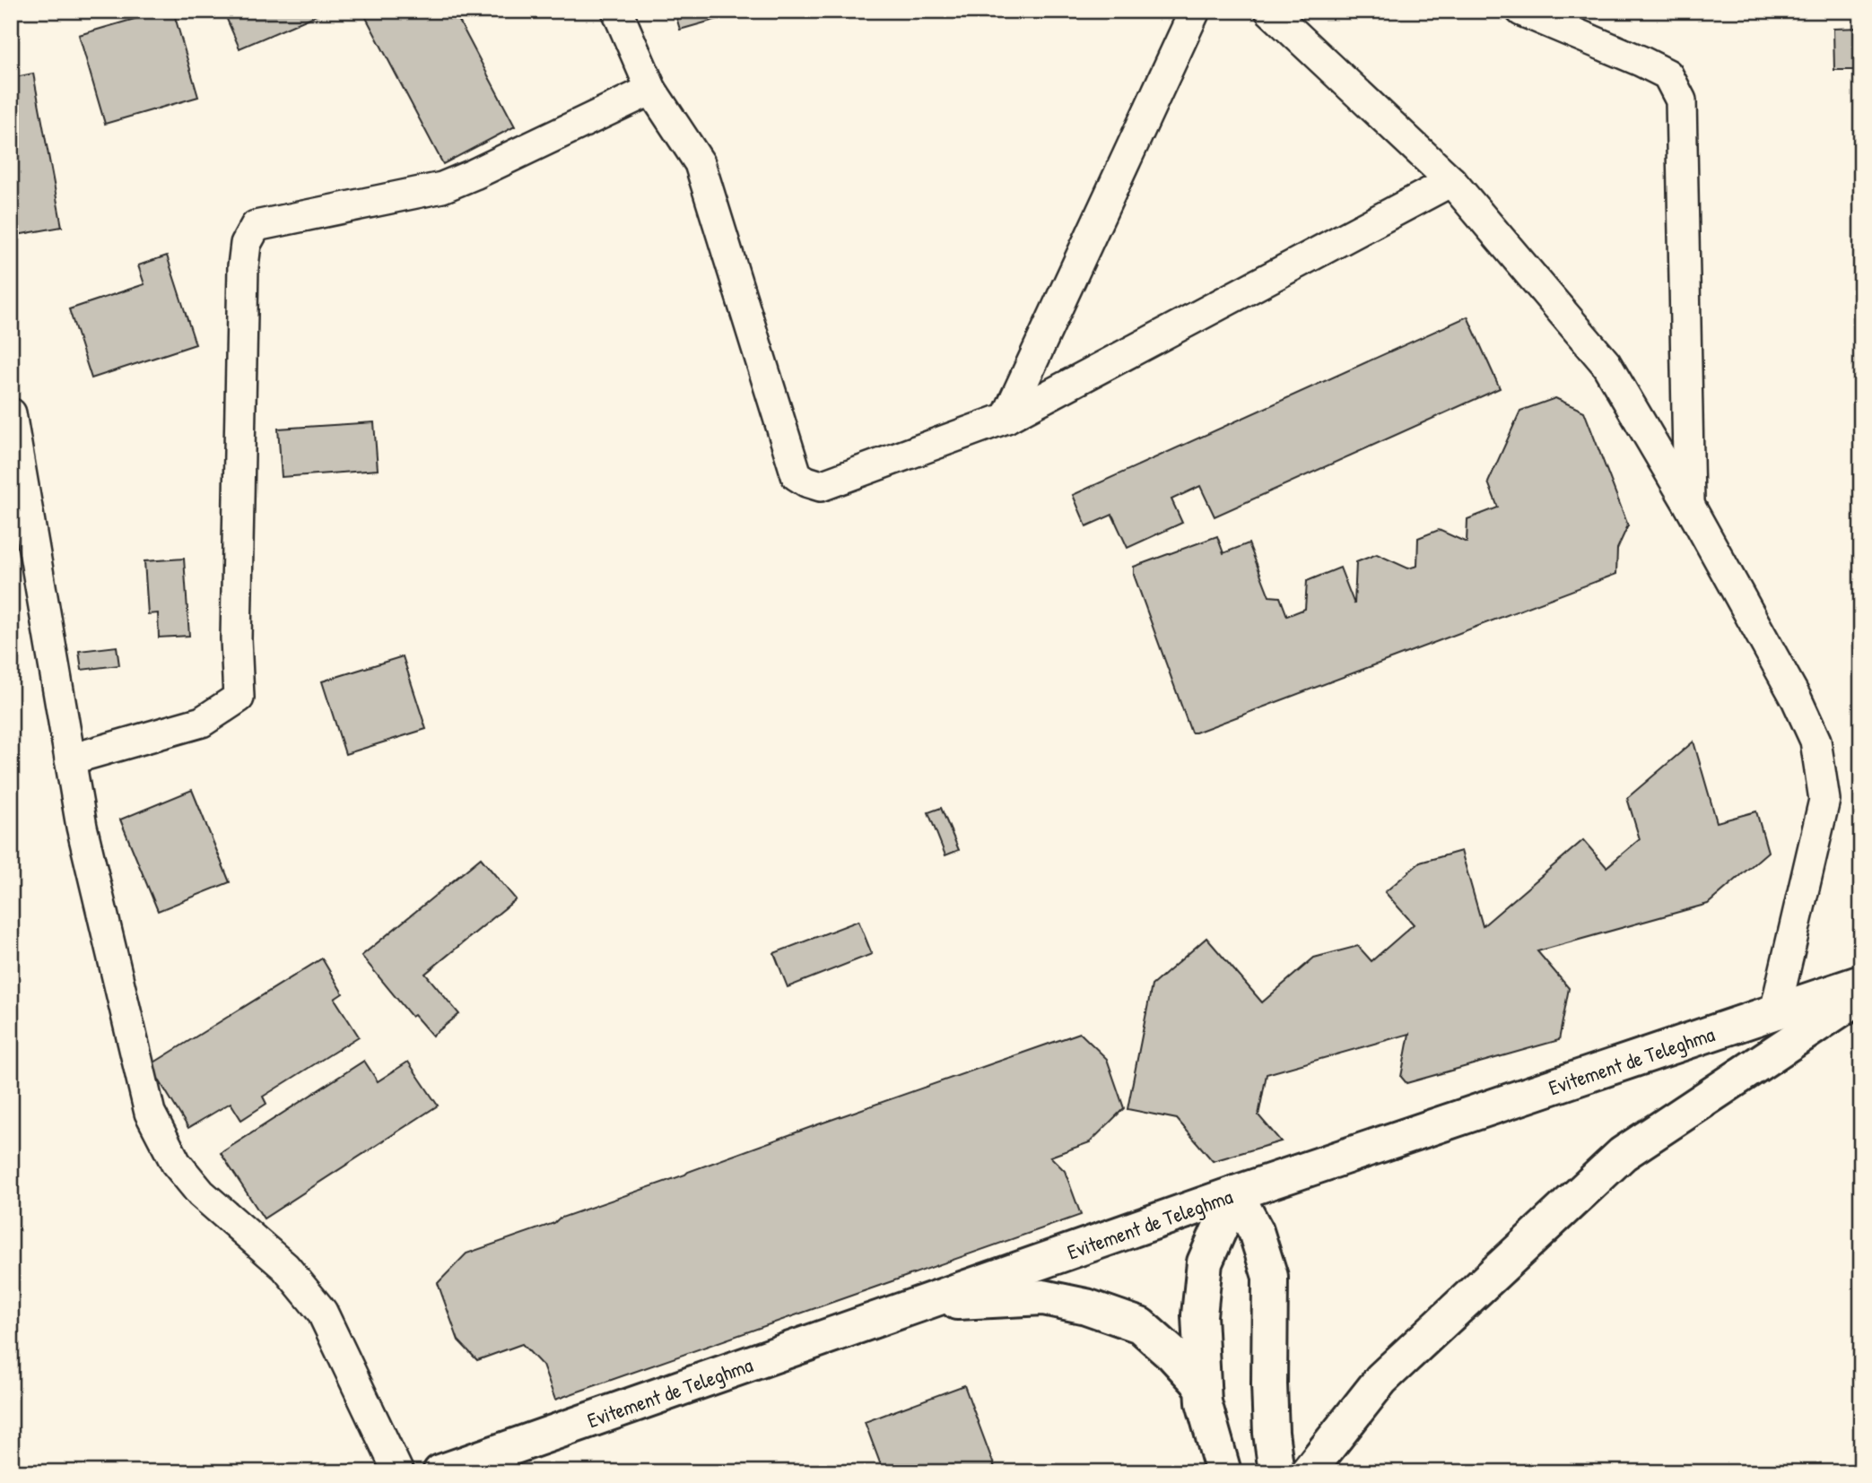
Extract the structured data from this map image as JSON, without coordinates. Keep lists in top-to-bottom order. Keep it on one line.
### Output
{"streets":{"main road":["Evitement de Teleghma"]}}
